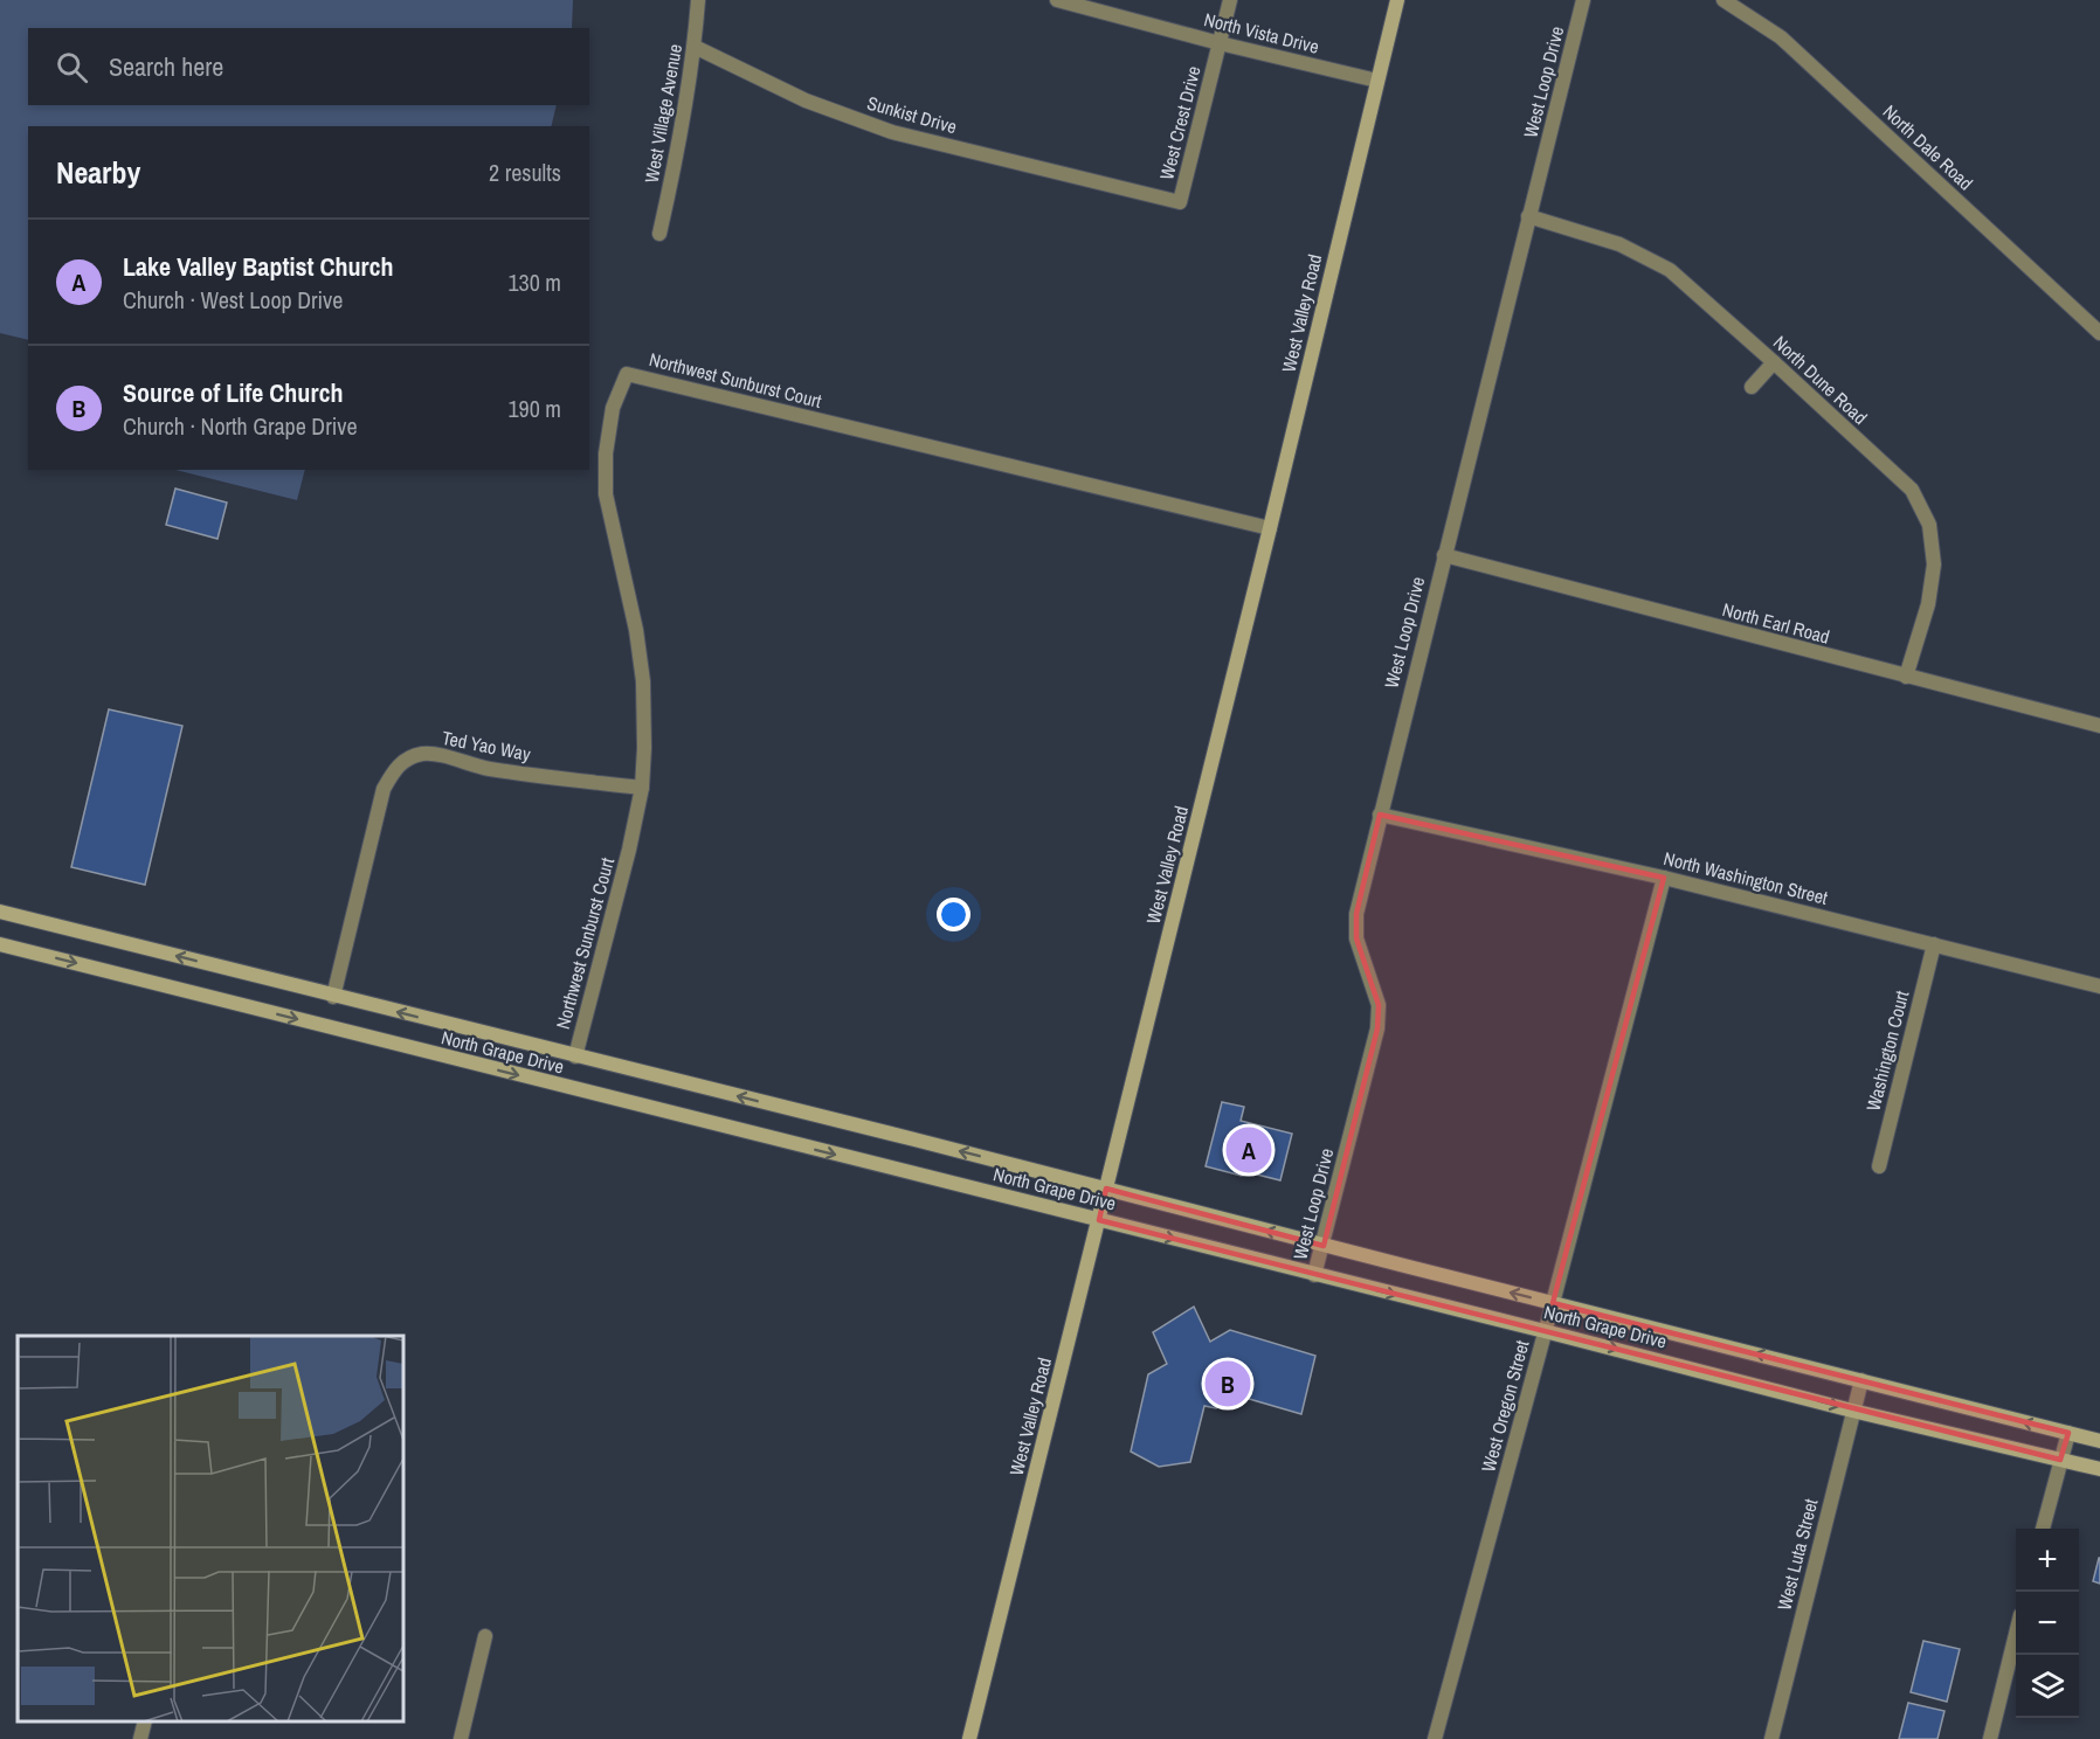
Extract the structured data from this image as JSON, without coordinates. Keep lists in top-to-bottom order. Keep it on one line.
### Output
{"streets":{"main road":["West Valley Road","North Grape Drive"],"street":["North Vista Drive","West Loop Drive","West Village Avenue","Sunkist Drive","West Crest Drive","North Dale Road","Northwest Sunburst Court","North Dune Road","North Earl Road","Ted Yao Way","North Washington Street","Washington Court","West Oregon Street","West Luta Street"]},"crossings":[["North Vista Drive","West Crest Drive"],["North Vista Drive","West Valley Road"],["West Loop Drive","North Dune Road"],["West Loop Drive","North Earl Road"],["West Loop Drive","North Washington Street"],["West Loop Drive","North Grape Drive"],["West Village Avenue","Sunkist Drive"],["Sunkist Drive","West Crest Drive"],["West Valley Road","Northwest Sunburst Court"],["West Valley Road","North Grape Drive"],["Northwest Sunburst Court","Ted Yao Way"],["Northwest Sunburst Court","North Grape Drive"],["North Dune Road","North Earl Road"],["Ted Yao Way","North Grape Drive"],["North Washington Street","Washington Court"],["North Washington Street","West Oregon Street"],["North Grape Drive","West Oregon Street"],["North Grape Drive","West Luta Street"]],"page":{"search":"Search here","heading":["Nearby","2 results"],"list":[{"mark":"A","name":"Lake Valley Baptist Church","note":"Church · West Loop Drive","value":"130 m"},{"mark":"B","name":"Source of Life Church","note":"Church · North Grape Drive","value":"190 m"}],"pins":["A","B"],"map_buttons":["+","−"]}}
